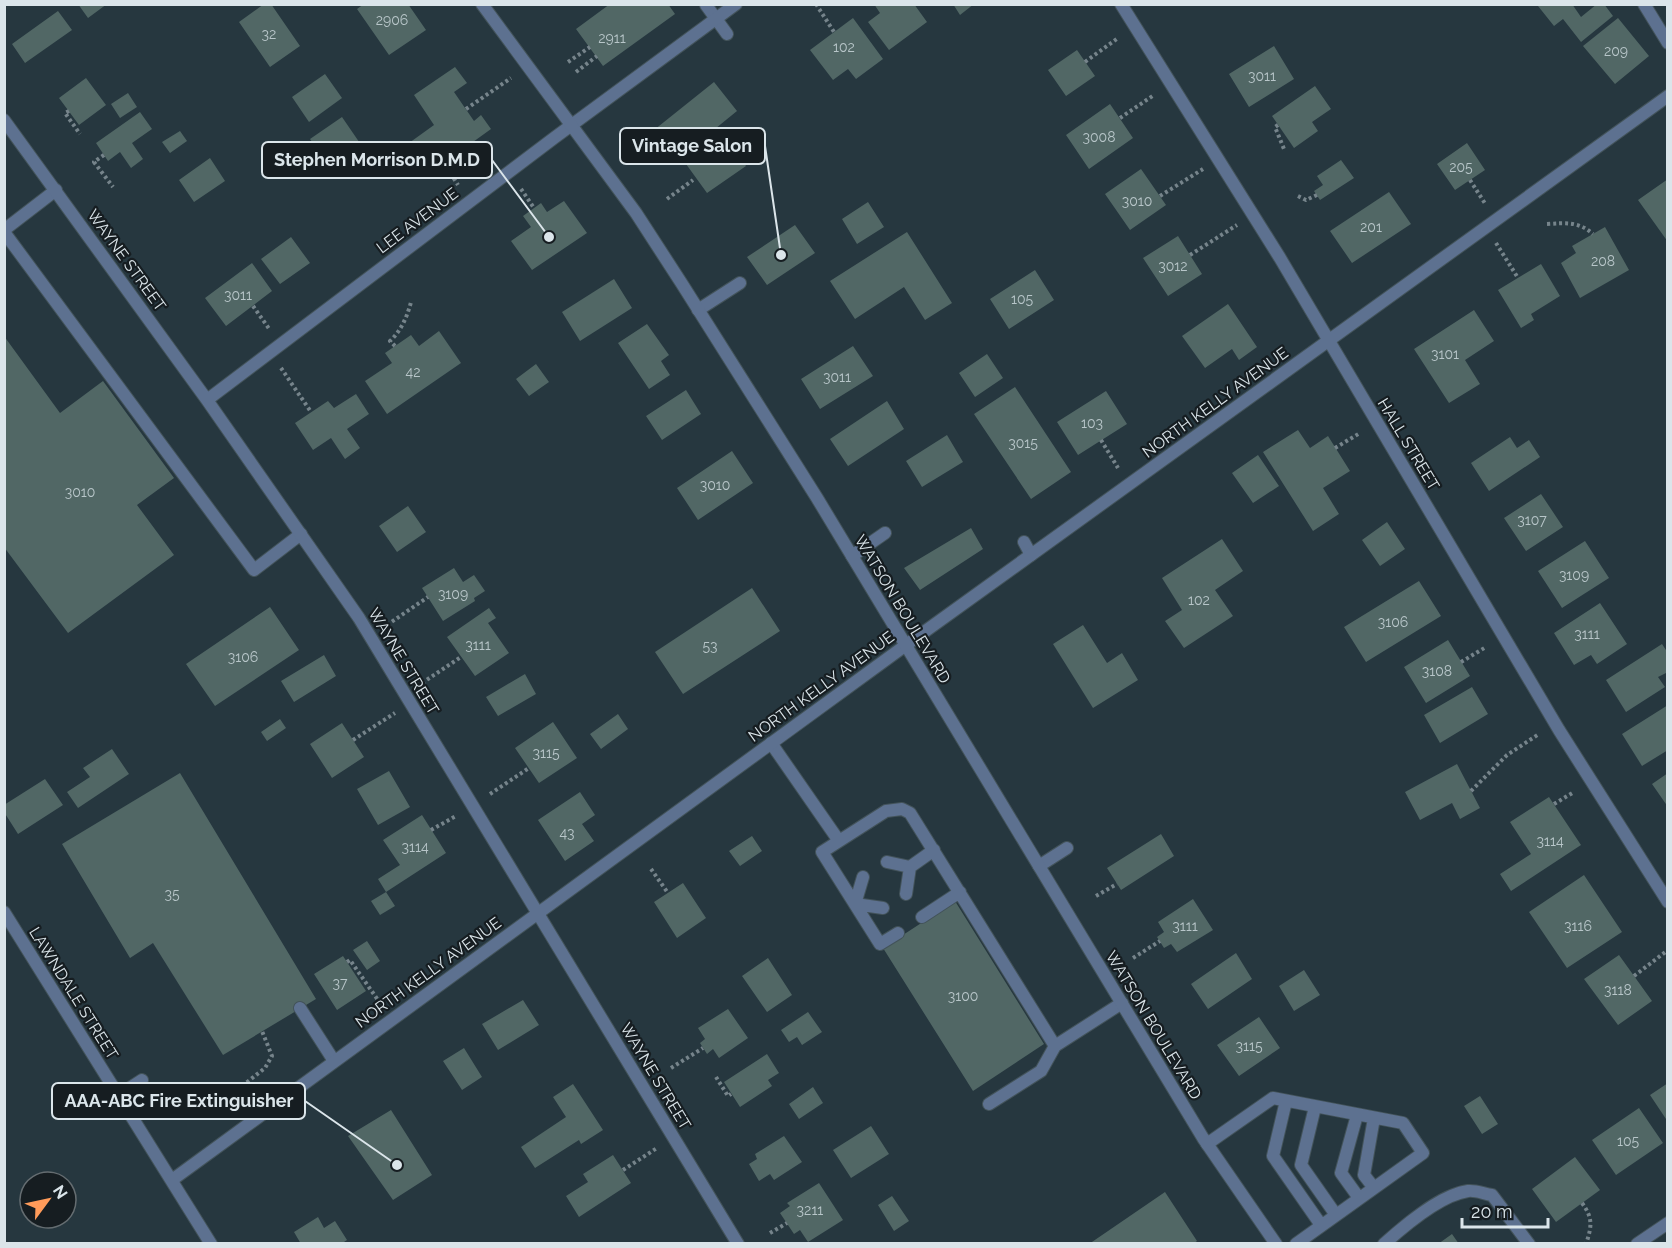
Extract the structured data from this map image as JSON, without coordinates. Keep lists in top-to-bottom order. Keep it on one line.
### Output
{"streets":{"street":["LEE AVENUE","WAYNE STREET","NORTH KELLY AVENUE","HALL STREET","WATSON BOULEVARD","LAWNDALE STREET"]},"crossings":[["LEE AVENUE","WAYNE STREET"],["LEE AVENUE","WATSON BOULEVARD"],["WAYNE STREET","NORTH KELLY AVENUE"],["NORTH KELLY AVENUE","HALL STREET"],["NORTH KELLY AVENUE","WATSON BOULEVARD"],["NORTH KELLY AVENUE","LAWNDALE STREET"]],"places":["Stephen Morrison D.M.D","Vintage Salon","AAA-ABC Fire Extinguisher"],"house_numbers":["2906","32","2911","102","209","3011","3008","205","3010","201","208","3012","3011","105","3101","42","3011","103","3015","3010","3010","3107","3109","3109","102","3106","3111","3111","53","3106","3108","3115","43","3114","3114","35","3111","3116","37","3118","3100","3115","105","3211"],"scale_bar":"20 m","north":"top right"}
